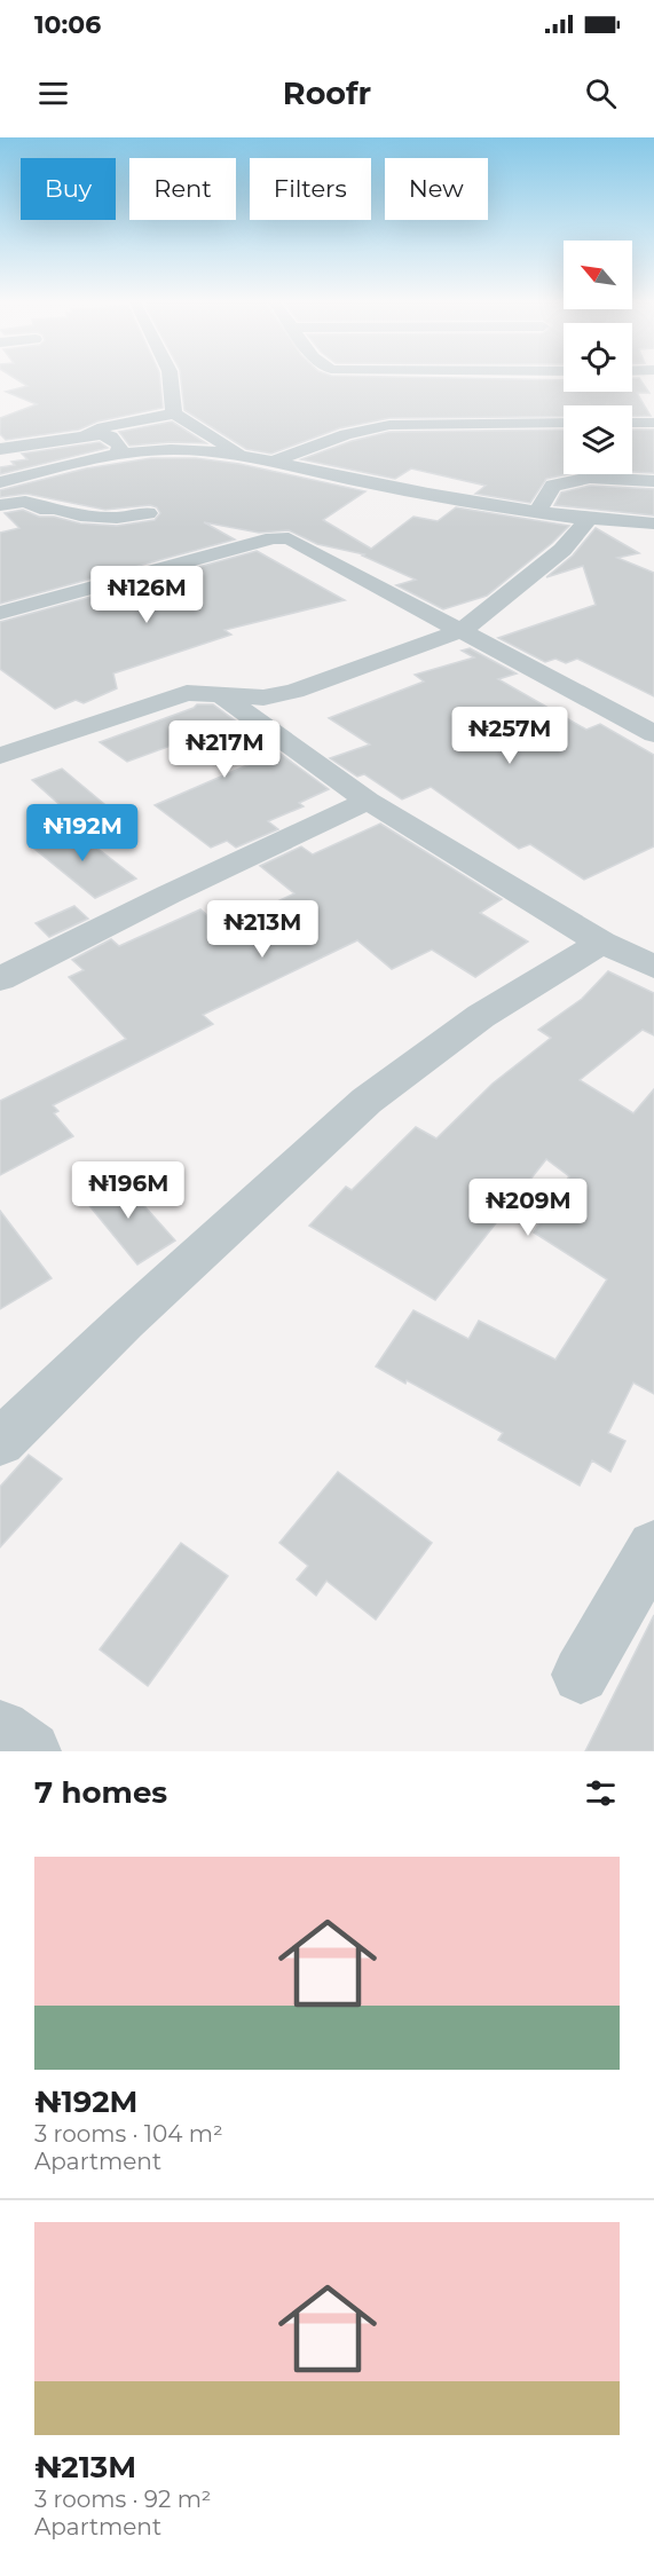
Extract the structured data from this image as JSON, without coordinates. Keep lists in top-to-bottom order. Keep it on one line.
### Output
{"north":"top left","page":{"status":"10:06","header":"Roofr","chip":["Buy","Rent","Filters","New"],"price":["₦126M","₦257M","₦217M","₦192M","₦213M","₦196M","₦209M"],"heading":"7 homes","list":[{"name":"₦192M","note":"3 rooms · 104 m² · Apartment"},{"name":"₦213M","note":"3 rooms · 92 m² · Apartment"}]}}
